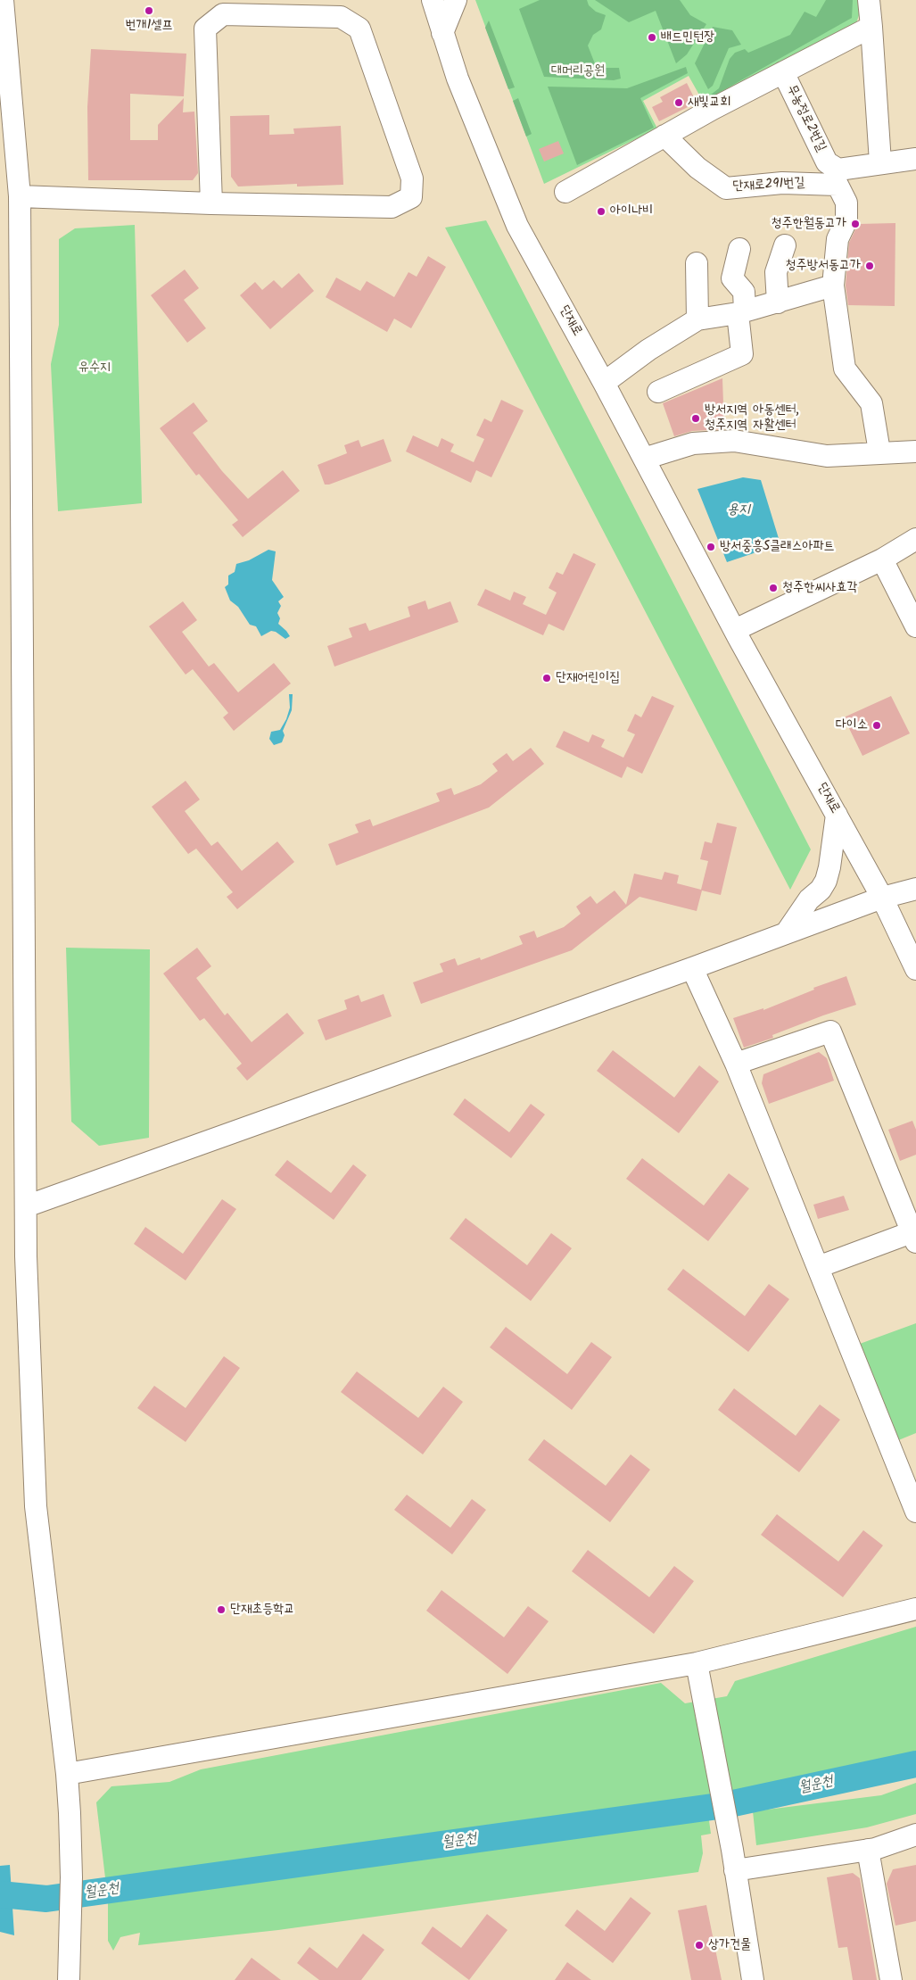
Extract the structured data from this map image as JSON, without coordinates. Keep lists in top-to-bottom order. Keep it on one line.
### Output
{"streets":{"street":["무농정로2번길","단재로291번길","단재로"]},"crossings":[["무농정로2번길","단재로291번길"]],"water":["용지","월운천"],"parks":["대머리공원","유수지"],"places":["번개1셀프","배드민턴장","새빛교회","아이나비","청주한월동고가","청주방서동고가","방서지역 아동센터, 청주지역 자활센터","방서중흥S클래스아파트","청주한씨사효각","단재어린이집","다이소","단재초등학교","상가건물"]}
